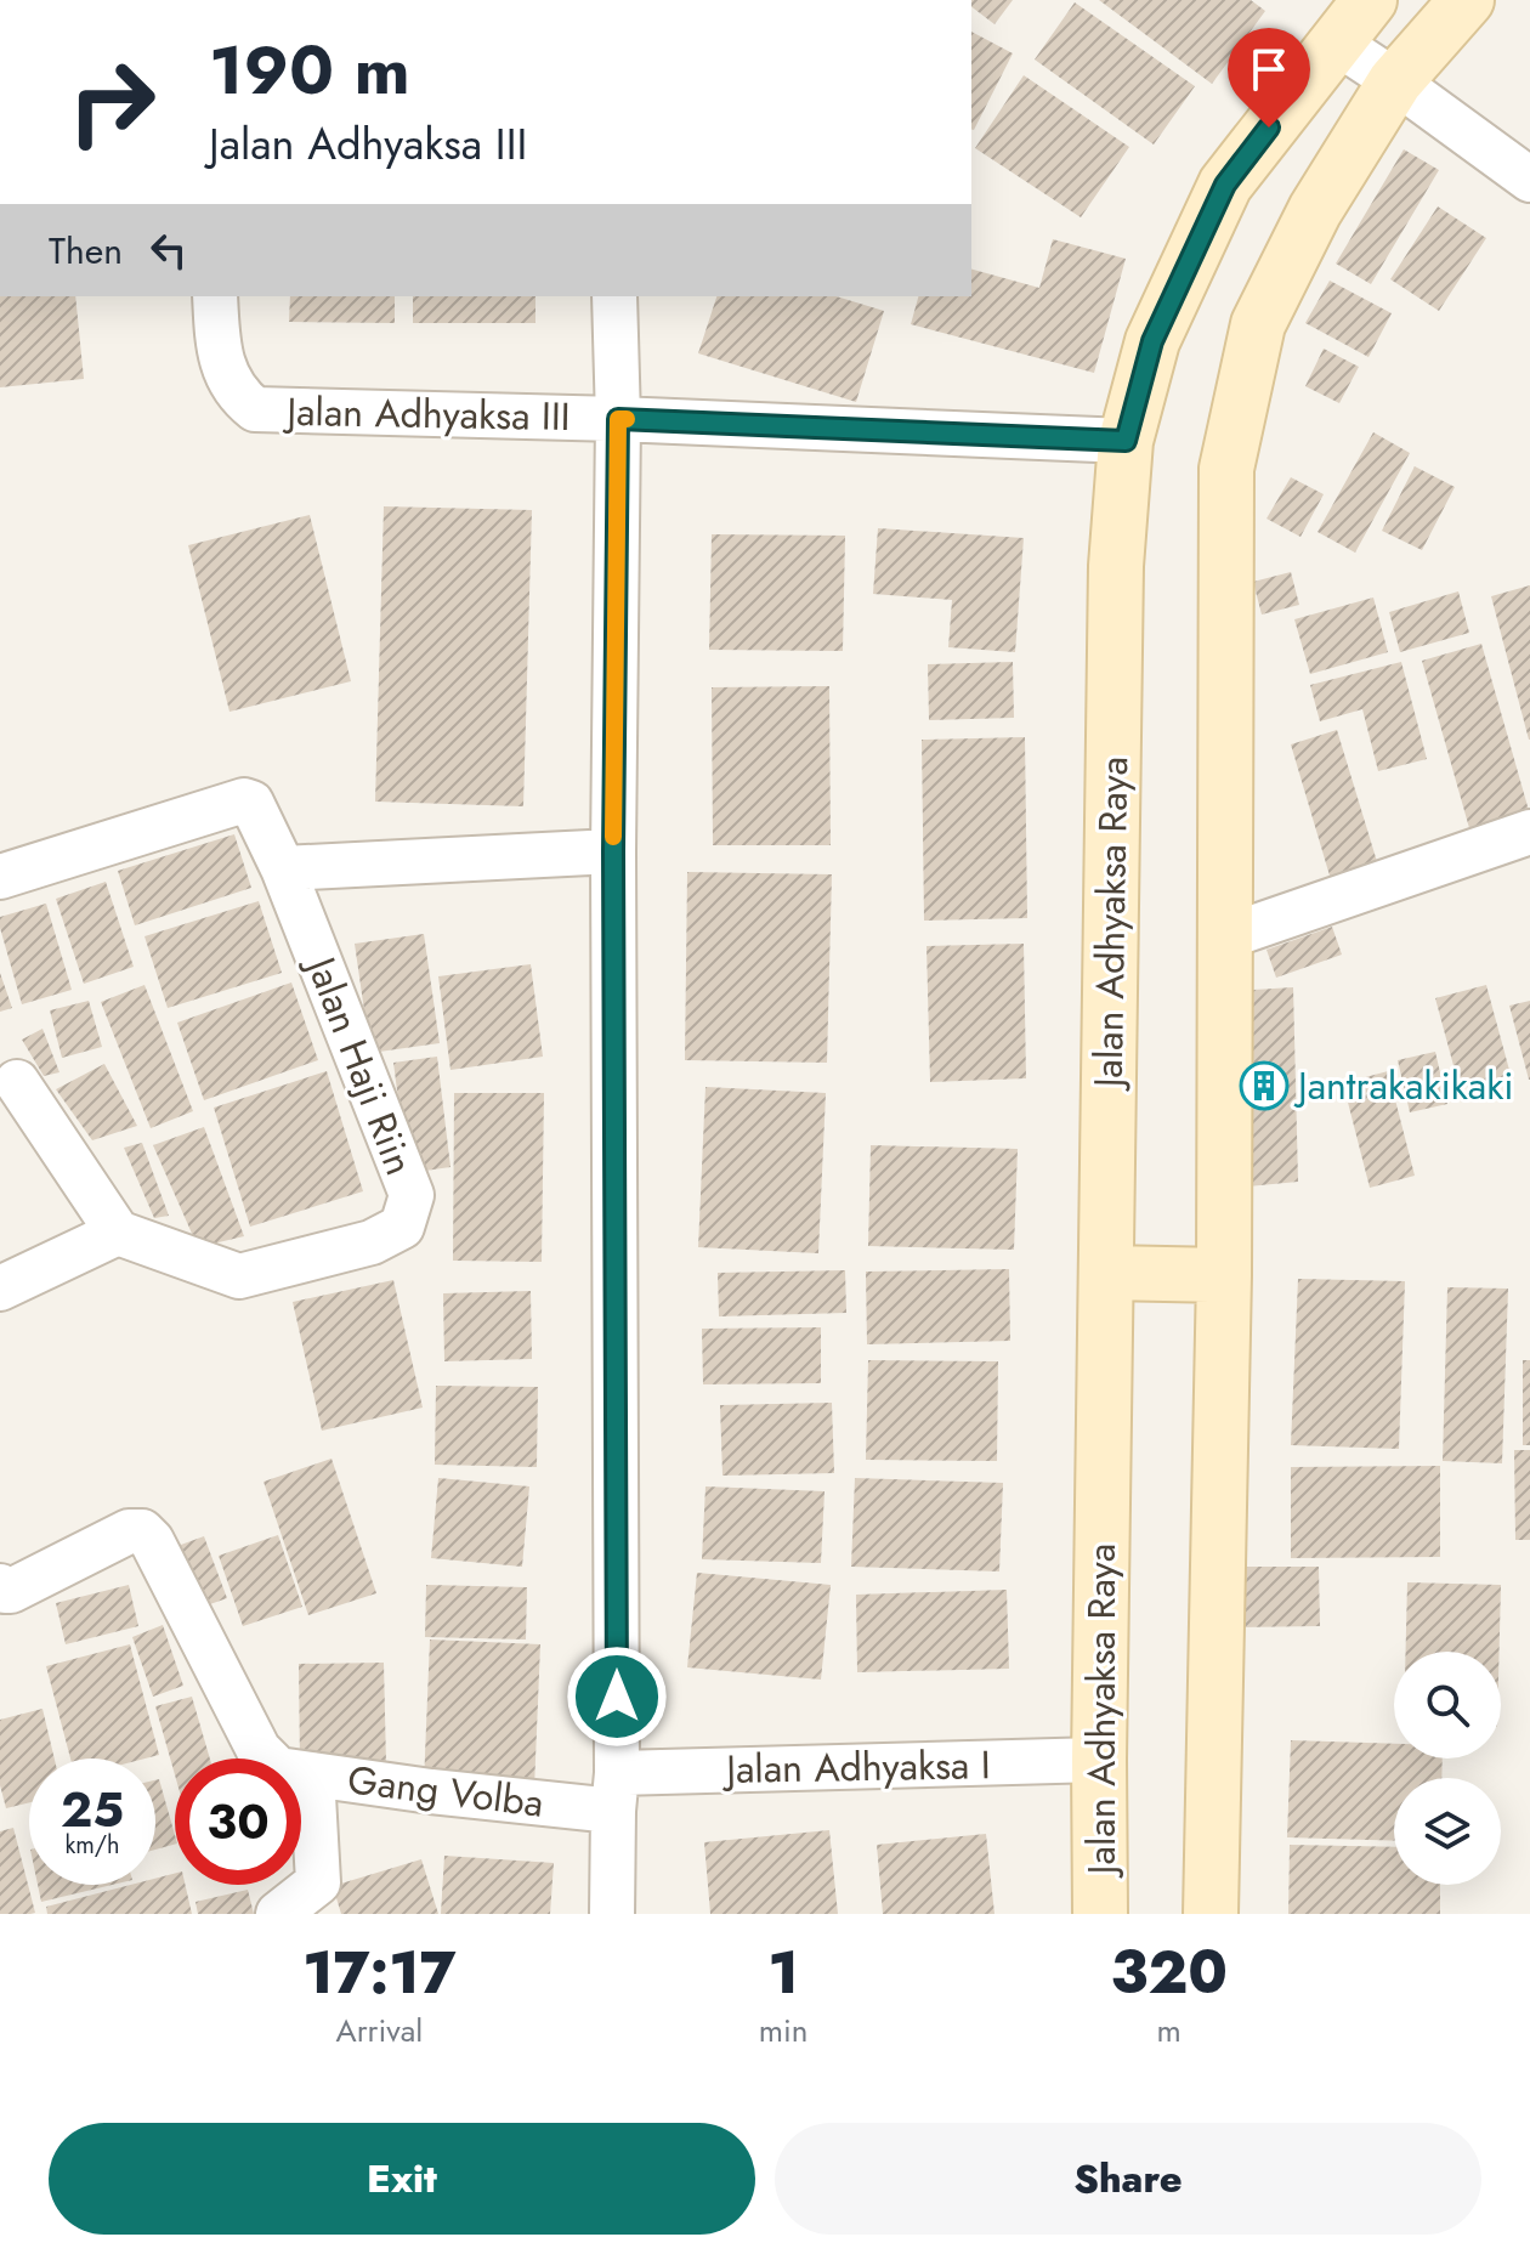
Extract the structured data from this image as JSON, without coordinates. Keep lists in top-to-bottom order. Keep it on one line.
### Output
{"streets":{"main road":["Jalan Adhyaksa Raya"],"street":["Jalan Adhyaksa III","Jalan Haji Riin","Jalan Adhyaksa I","Gang Volba"]},"crossings":[["Jalan Adhyaksa III","Jalan Adhyaksa Raya"],["Jalan Adhyaksa Raya","Jalan Adhyaksa I"],["Jalan Adhyaksa I","Gang Volba"]],"places":{"building":["Jantrakakikaki"]},"page":{"turn":["190 m","Jalan Adhyaksa III"],"then":"Then","speed":"25 km/h","limit":"30","eta":["17:17","Arrival","1","min","320","m"],"buttons":["Exit","Share"]}}
